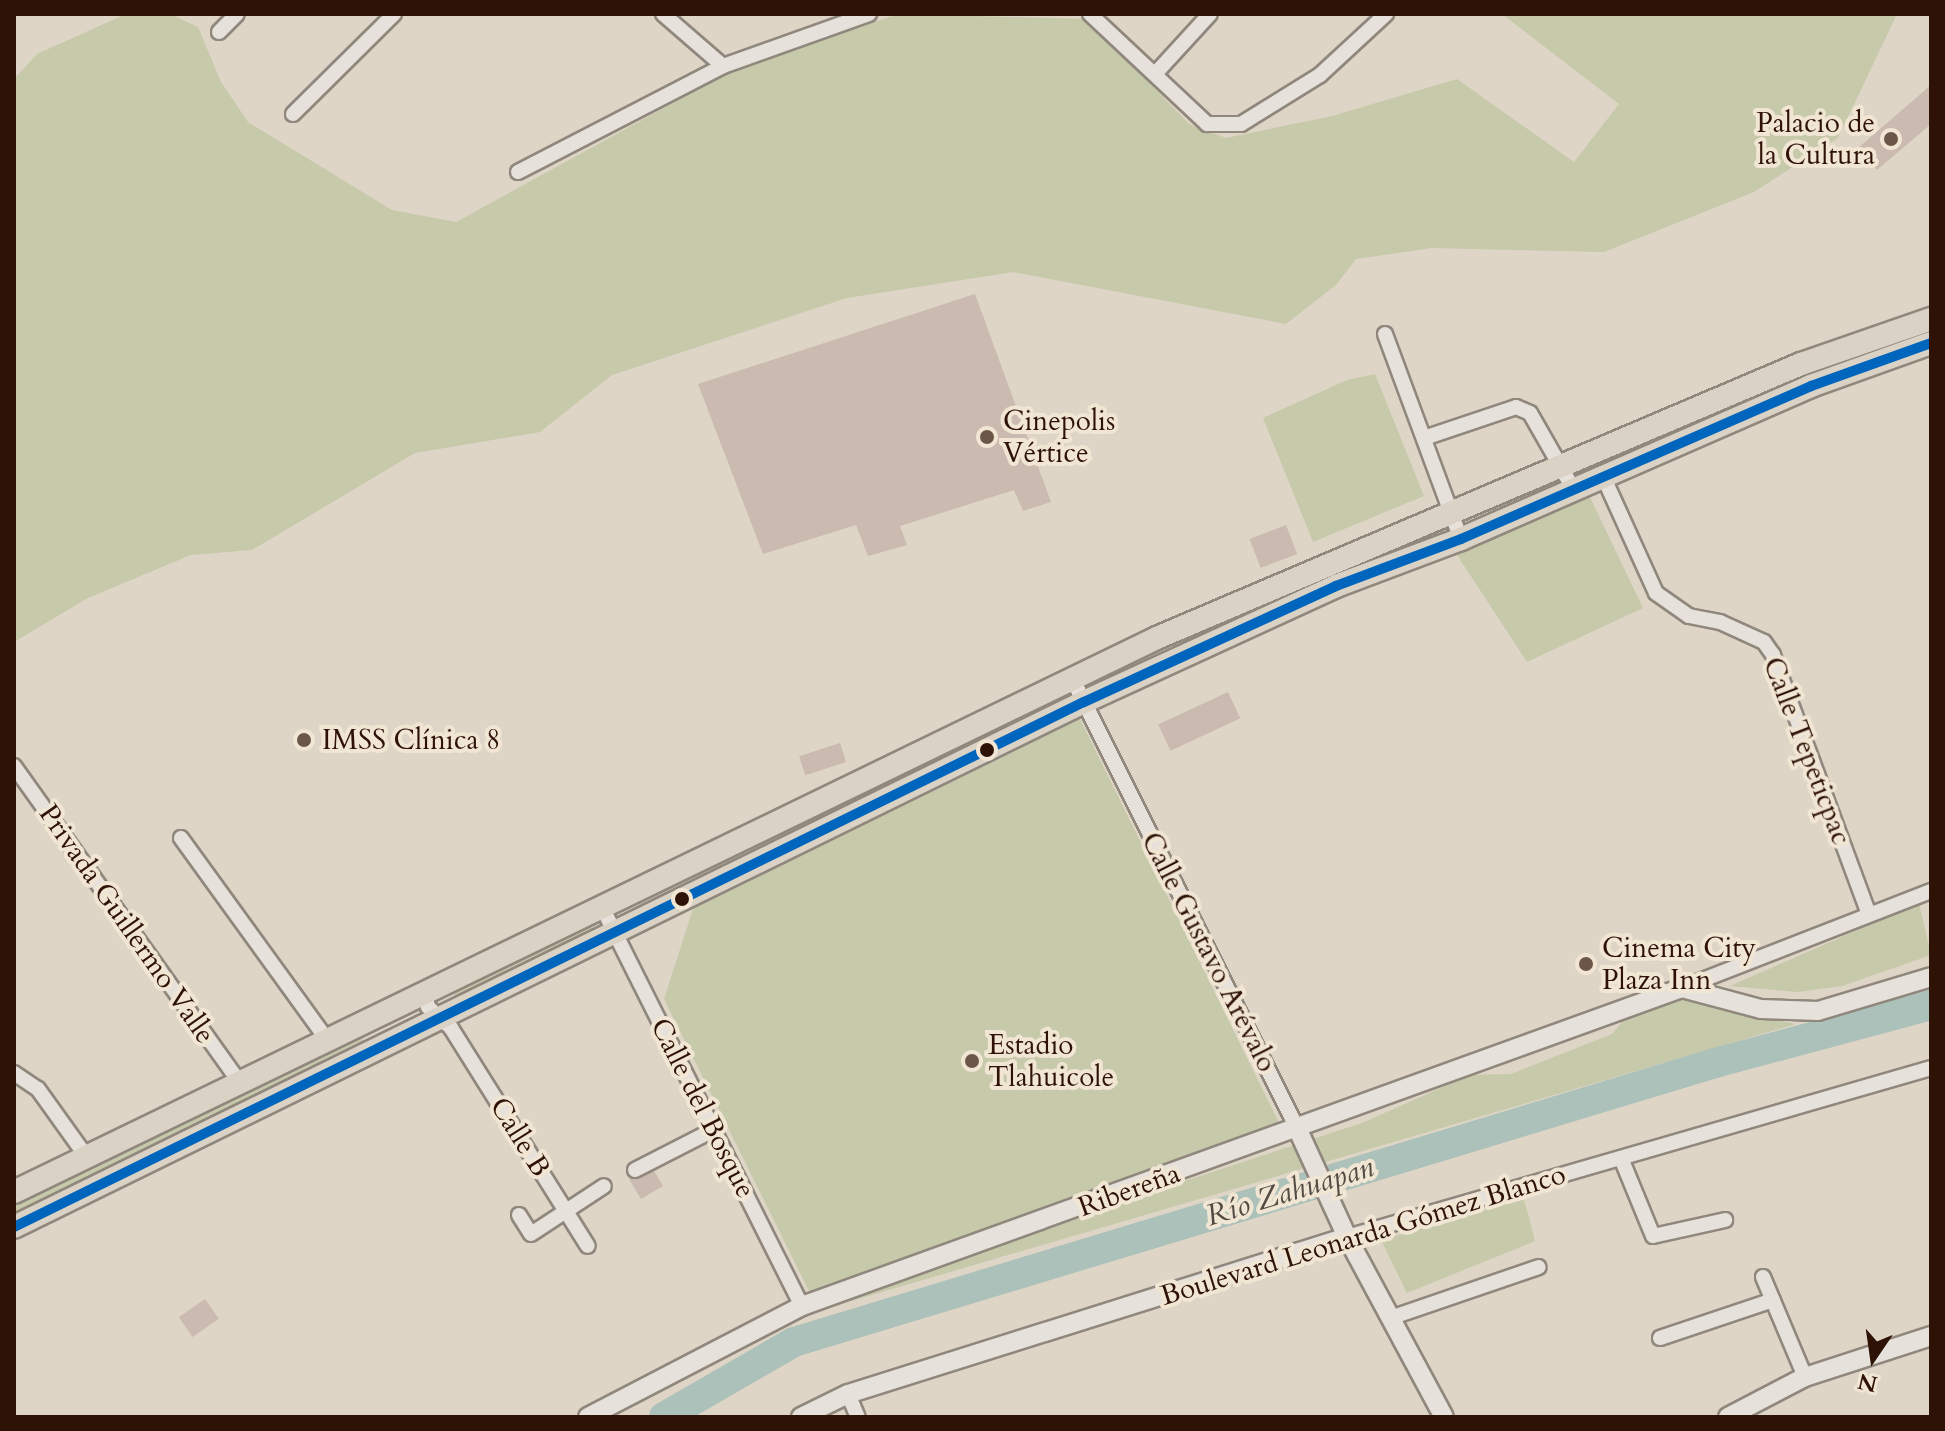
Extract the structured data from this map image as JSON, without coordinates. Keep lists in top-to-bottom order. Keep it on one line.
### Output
{"streets":{"street":["Calle Tepeticpac","Privada Guillermo Valle","Calle Gustavo Arévalo","Calle del Bosque","Calle B","Ribereña","Boulevard Leonarda Gómez Blanco"]},"crossings":[["Calle Gustavo Arévalo","Ribereña"],["Calle Gustavo Arévalo","Boulevard Leonarda Gómez Blanco"],["Calle del Bosque","Ribereña"]],"water":["Río Zahuapan"],"places":["Palacio de la Cultura","Cinepolis Vértice","IMSS Clínica 8","Cinema City Plaza Inn","Estadio Tlahuicole"],"north":"bottom"}
